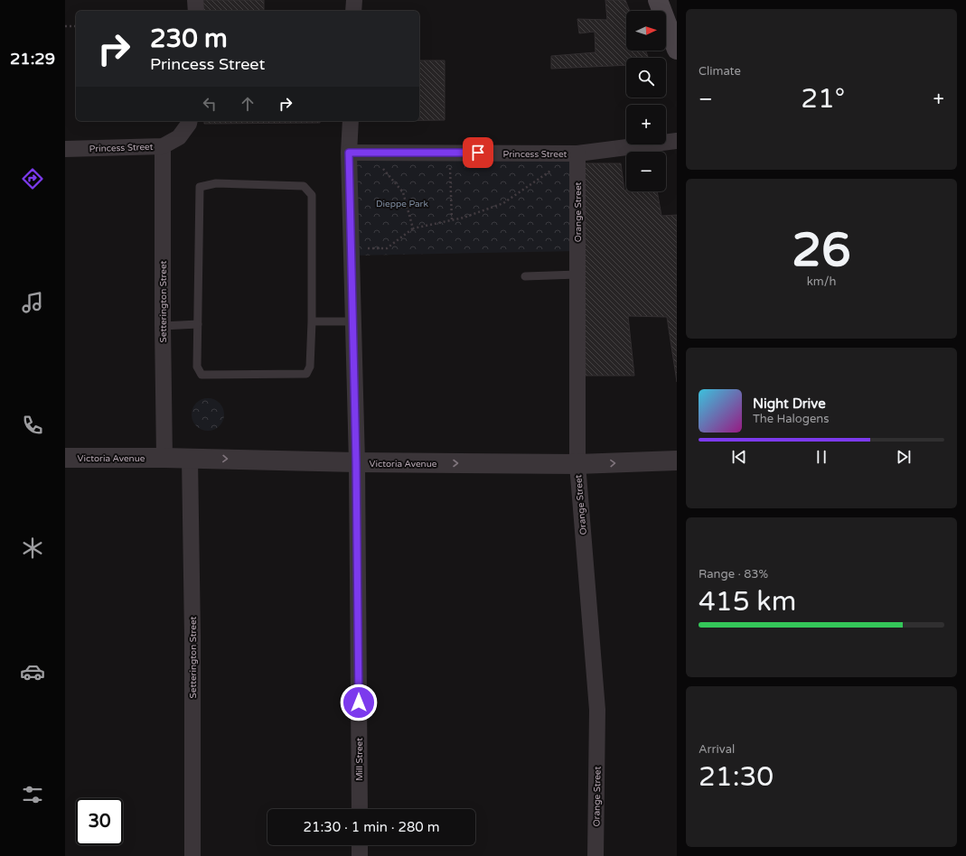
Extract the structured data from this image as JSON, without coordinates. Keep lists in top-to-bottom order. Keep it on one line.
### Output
{"streets":{"street":["Princess Street","Orange Street","Setterington Street","Victoria Avenue","Mill Street"]},"crossings":[["Princess Street","Orange Street"],["Princess Street","Setterington Street"],["Princess Street","Mill Street"],["Orange Street","Victoria Avenue"],["Setterington Street","Victoria Avenue"],["Victoria Avenue","Mill Street"]],"one_way":["Victoria Avenue"],"parks":["Dieppe Park"],"north":"right","page":{"tabs":"21:29","tile":["Climate",["26","km/h"],["Range · 83%","415 km"],["Arrival","21:30"]],"map_buttons":["+","−"],"turn":["230 m","Princess Street"],"heat":["−","21°","+"],"song":["Night Drive","The Halogens"],"limit":"30","trip":"21:30 · 1 min · 280 m"}}
